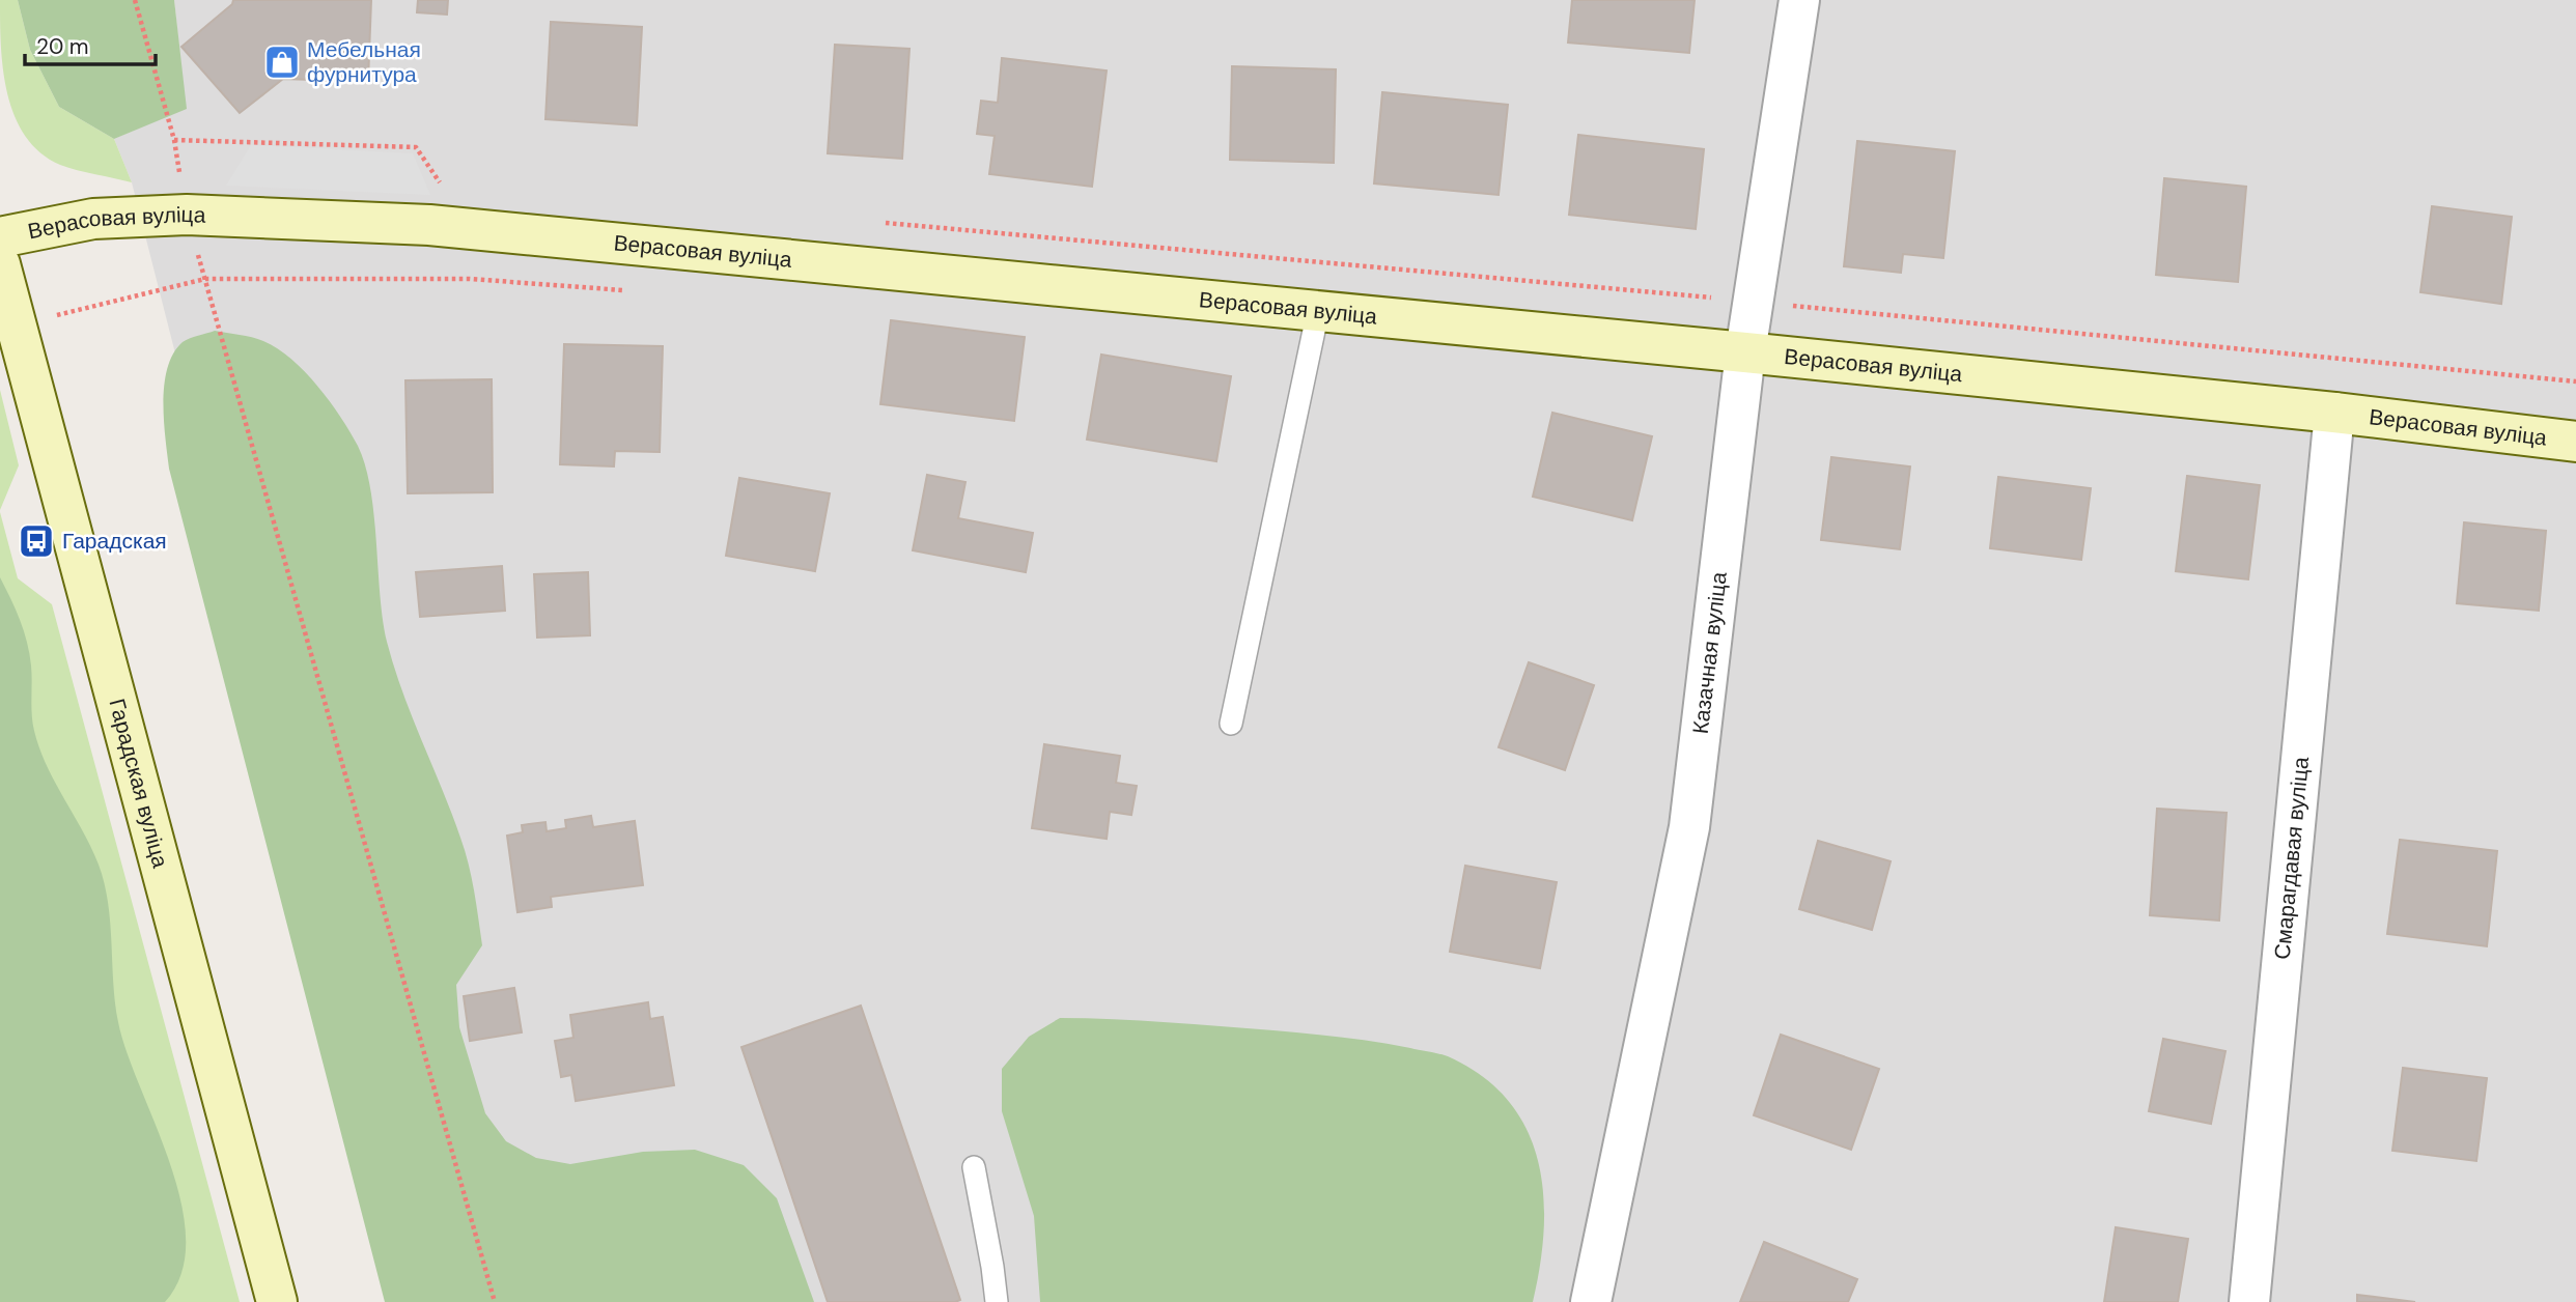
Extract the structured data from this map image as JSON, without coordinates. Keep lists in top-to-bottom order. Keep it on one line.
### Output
{"streets":{"street":["Верасовая вуліца","Казачная вуліца","Гарадская вуліца","Смарагдавая вуліца"]},"crossings":[["Верасовая вуліца","Казачная вуліца"],["Верасовая вуліца","Смарагдавая вуліца"]],"places":{"shop":["Мебельная фурнитура"],"bus stop":["Гарадская"]},"scale_bar":"20 m"}
